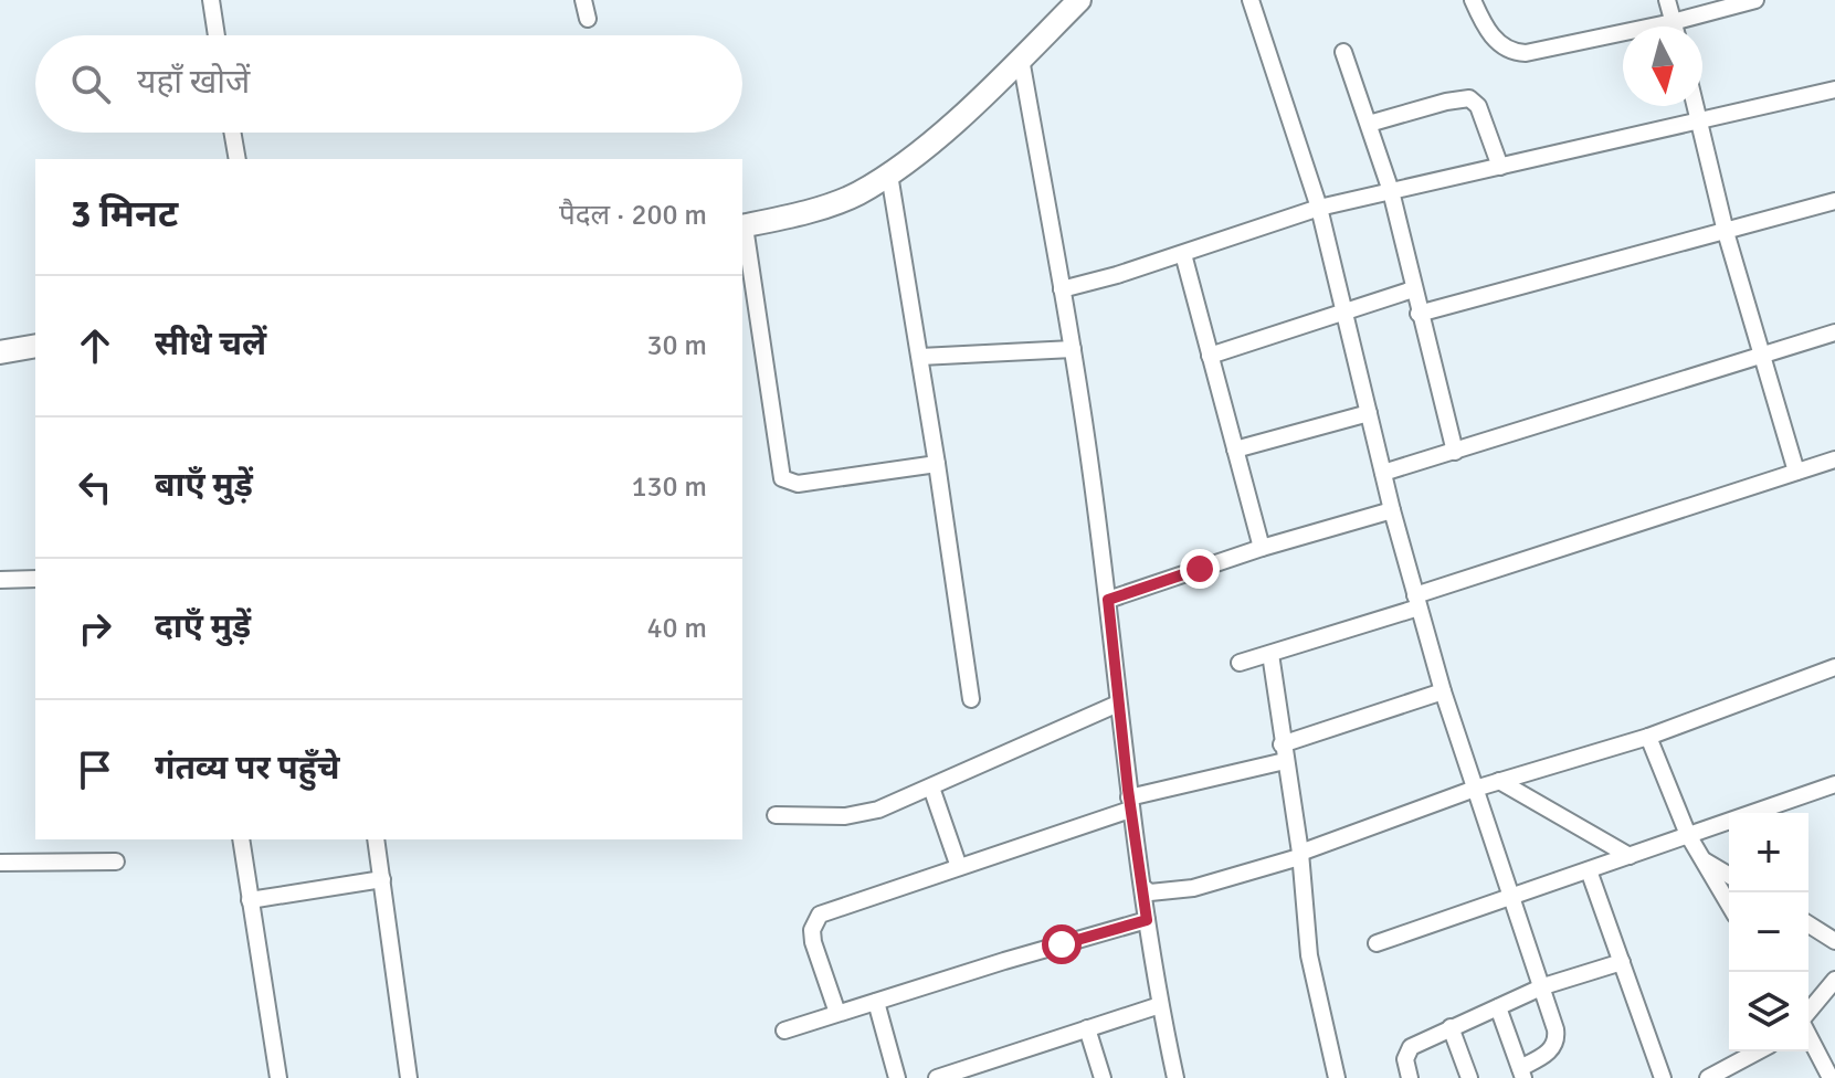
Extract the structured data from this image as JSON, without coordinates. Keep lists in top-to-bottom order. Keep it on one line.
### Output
{"north":"bottom","page":{"search":"यहाँ खोजें","heading":["3 मिनट","पैदल · 200 m"],"list":[["सीधे चलें","30 m"],["बाएँ मुड़ें","130 m"],["दाएँ मुड़ें","40 m"],"गंतव्य पर पहुँचे"],"map_buttons":["+","−"]}}
